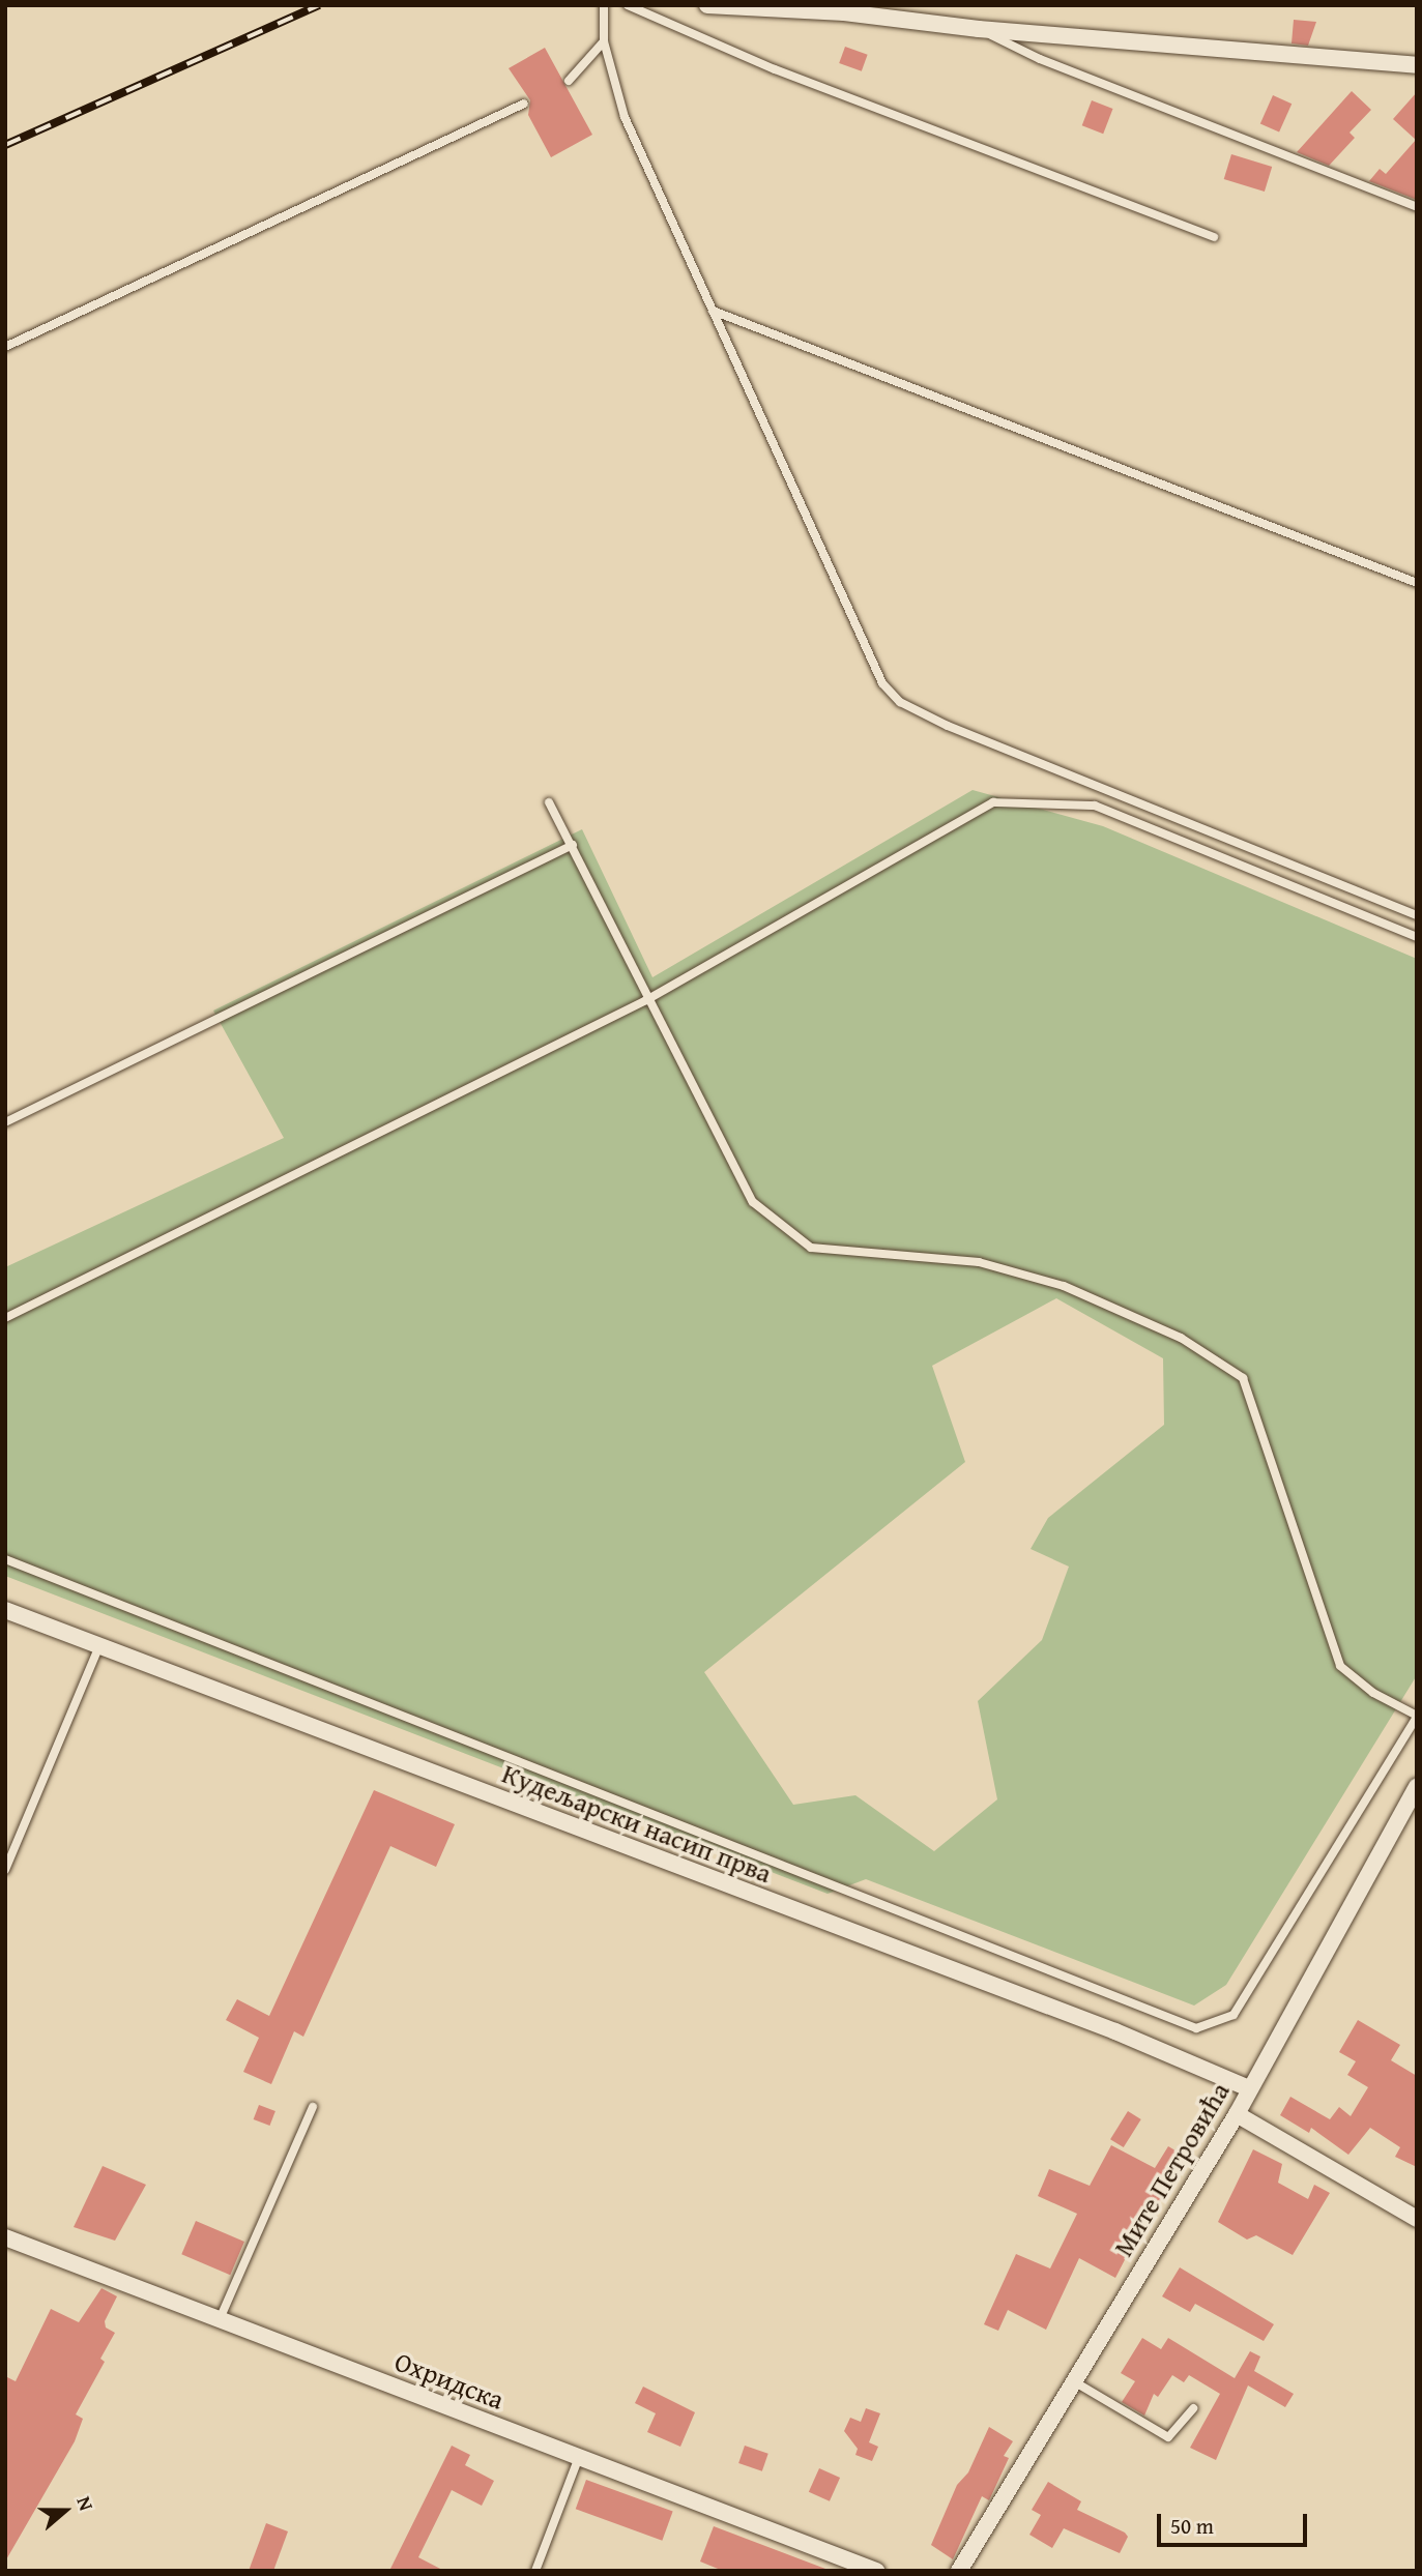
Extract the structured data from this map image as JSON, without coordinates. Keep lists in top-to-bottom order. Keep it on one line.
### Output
{"streets":{"street":["Кудељарски насип прва","Мите Петровића","Охридска"]},"crossings":[["Кудељарски насип прва","Мите Петровића"]],"scale_bar":"50 m","north":"right"}
